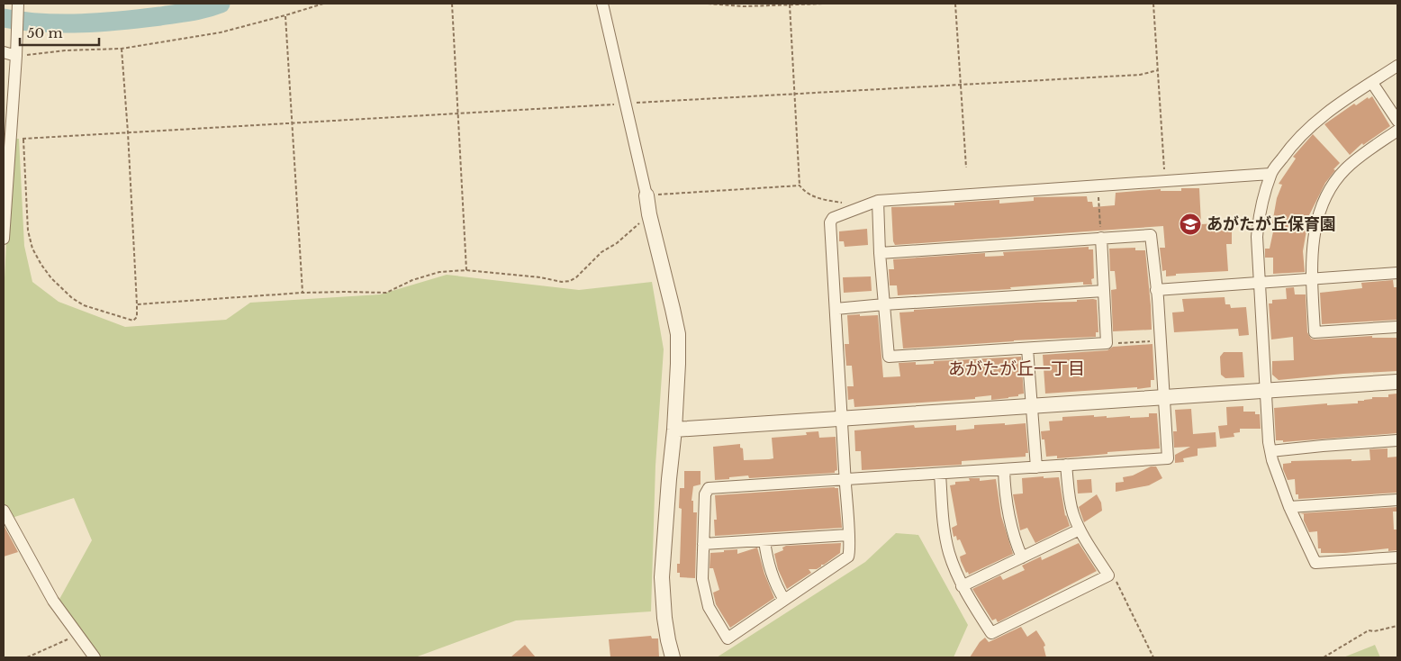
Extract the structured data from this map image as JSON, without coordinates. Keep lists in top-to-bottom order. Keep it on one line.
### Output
{"districts":["あがたが丘一丁目"],"places":{"school or university":["あがたが丘保育園"]},"scale_bar":"50 m"}
